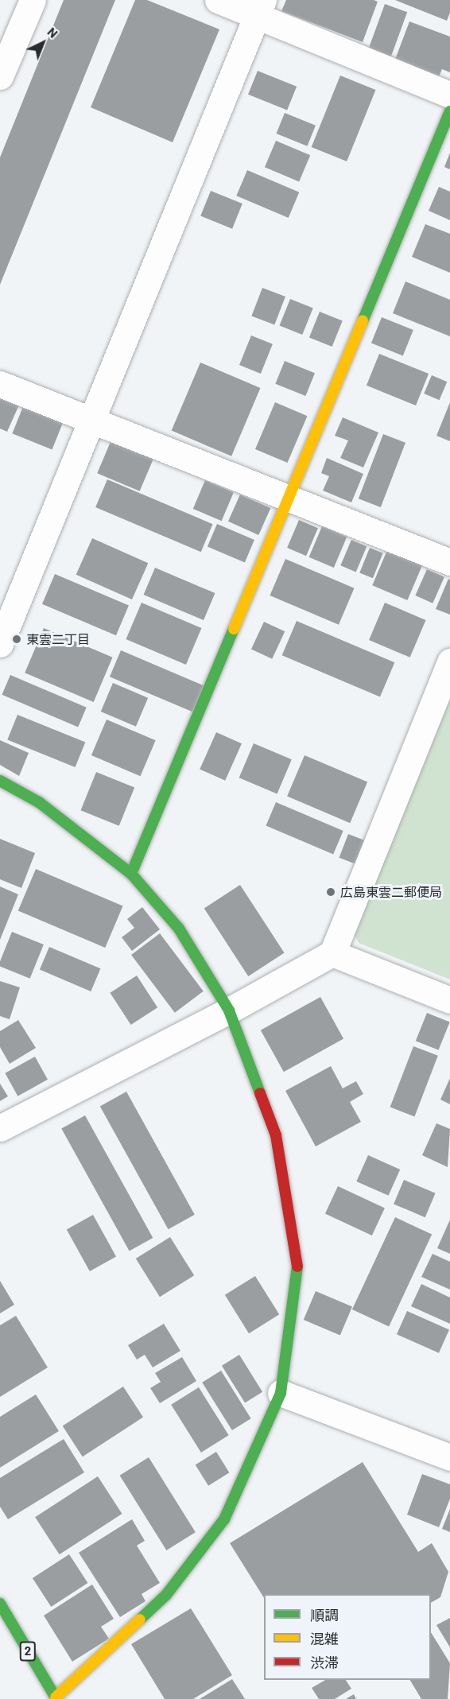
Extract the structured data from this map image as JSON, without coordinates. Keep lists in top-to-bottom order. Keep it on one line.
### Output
{"streets":{"main road":["2"]},"places":["東雲二丁目","広島東雲二郵便局"],"legend":["順調","混雑","渋滞"],"north":"top right"}
